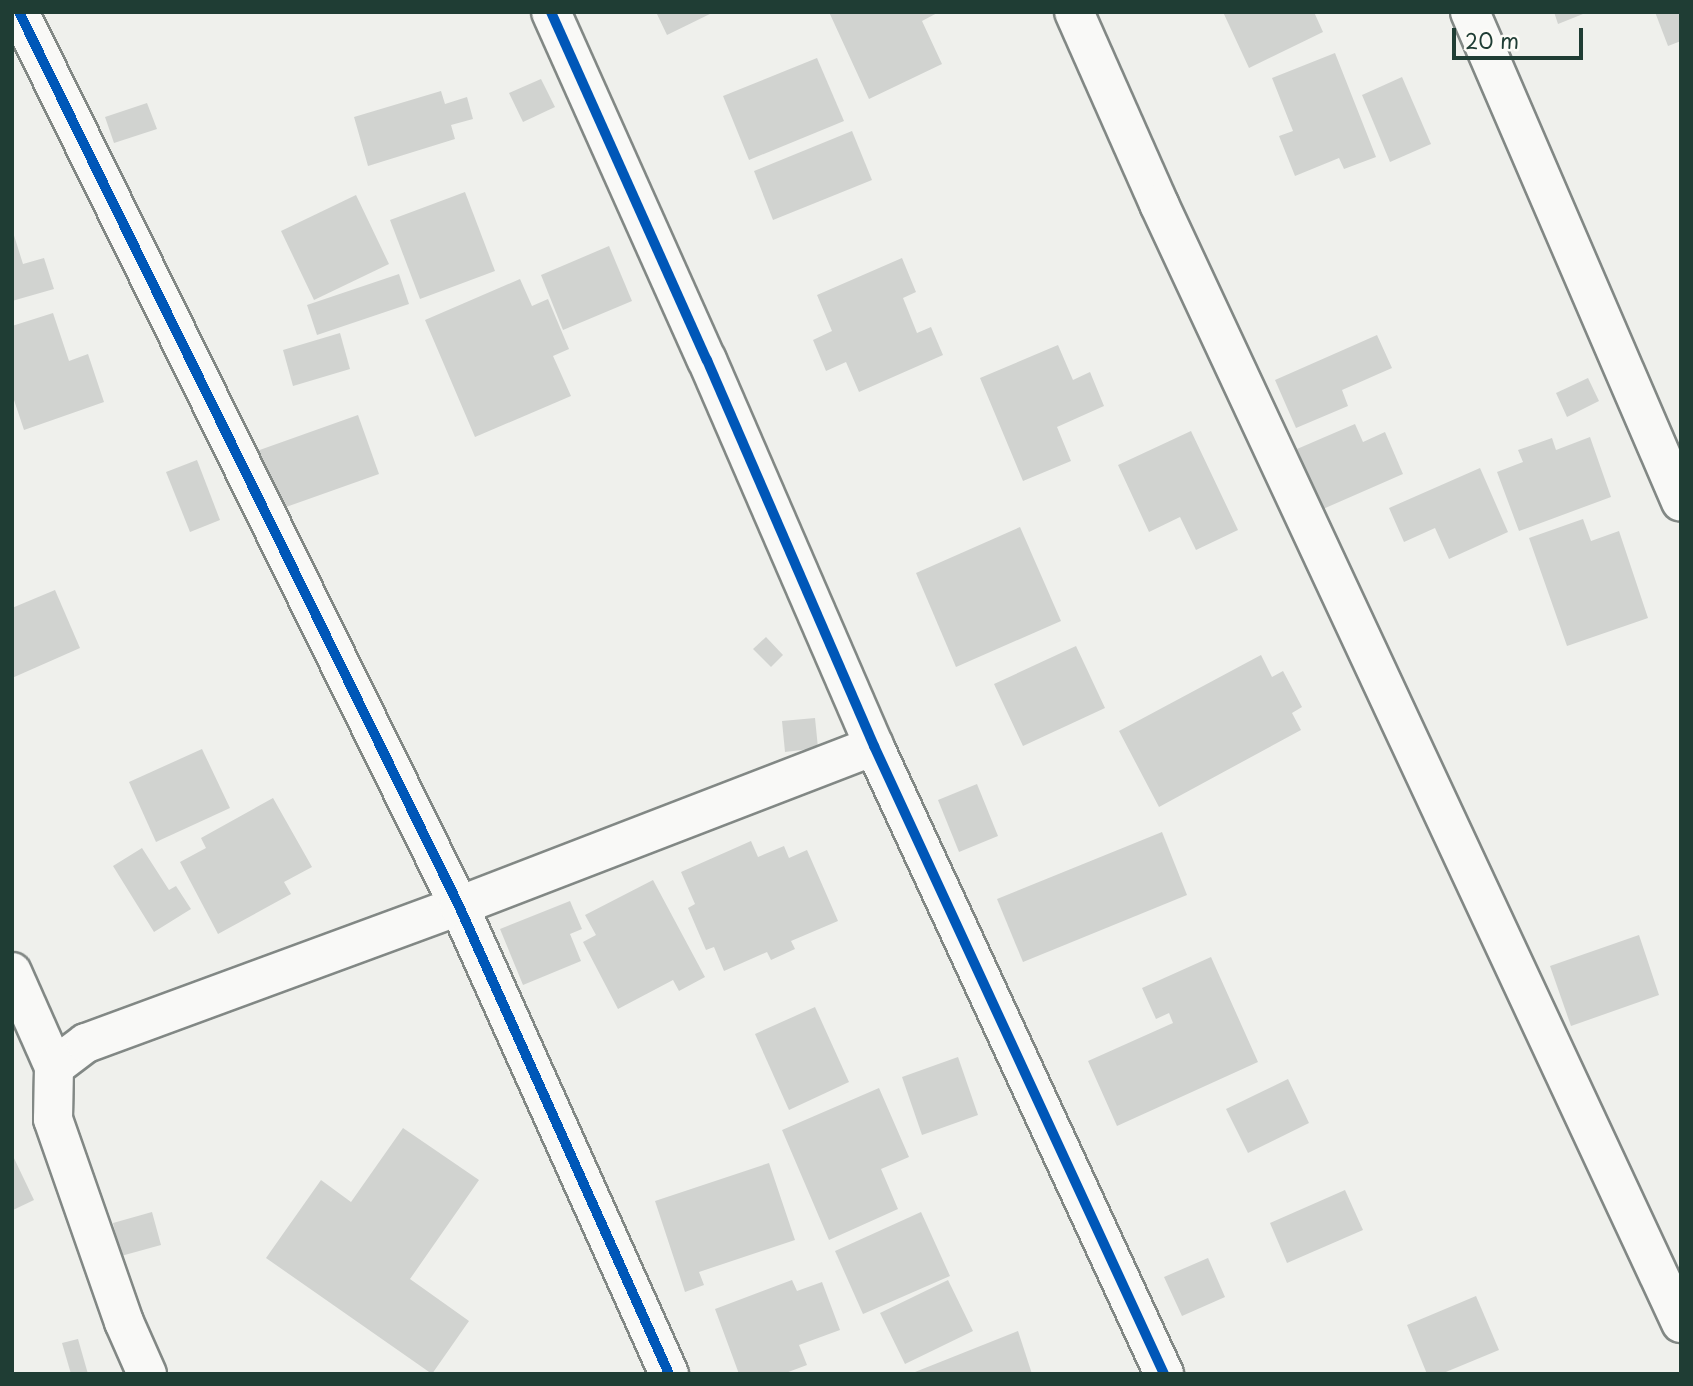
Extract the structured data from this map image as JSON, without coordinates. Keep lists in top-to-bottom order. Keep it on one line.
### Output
{"scale_bar":"20 m"}
